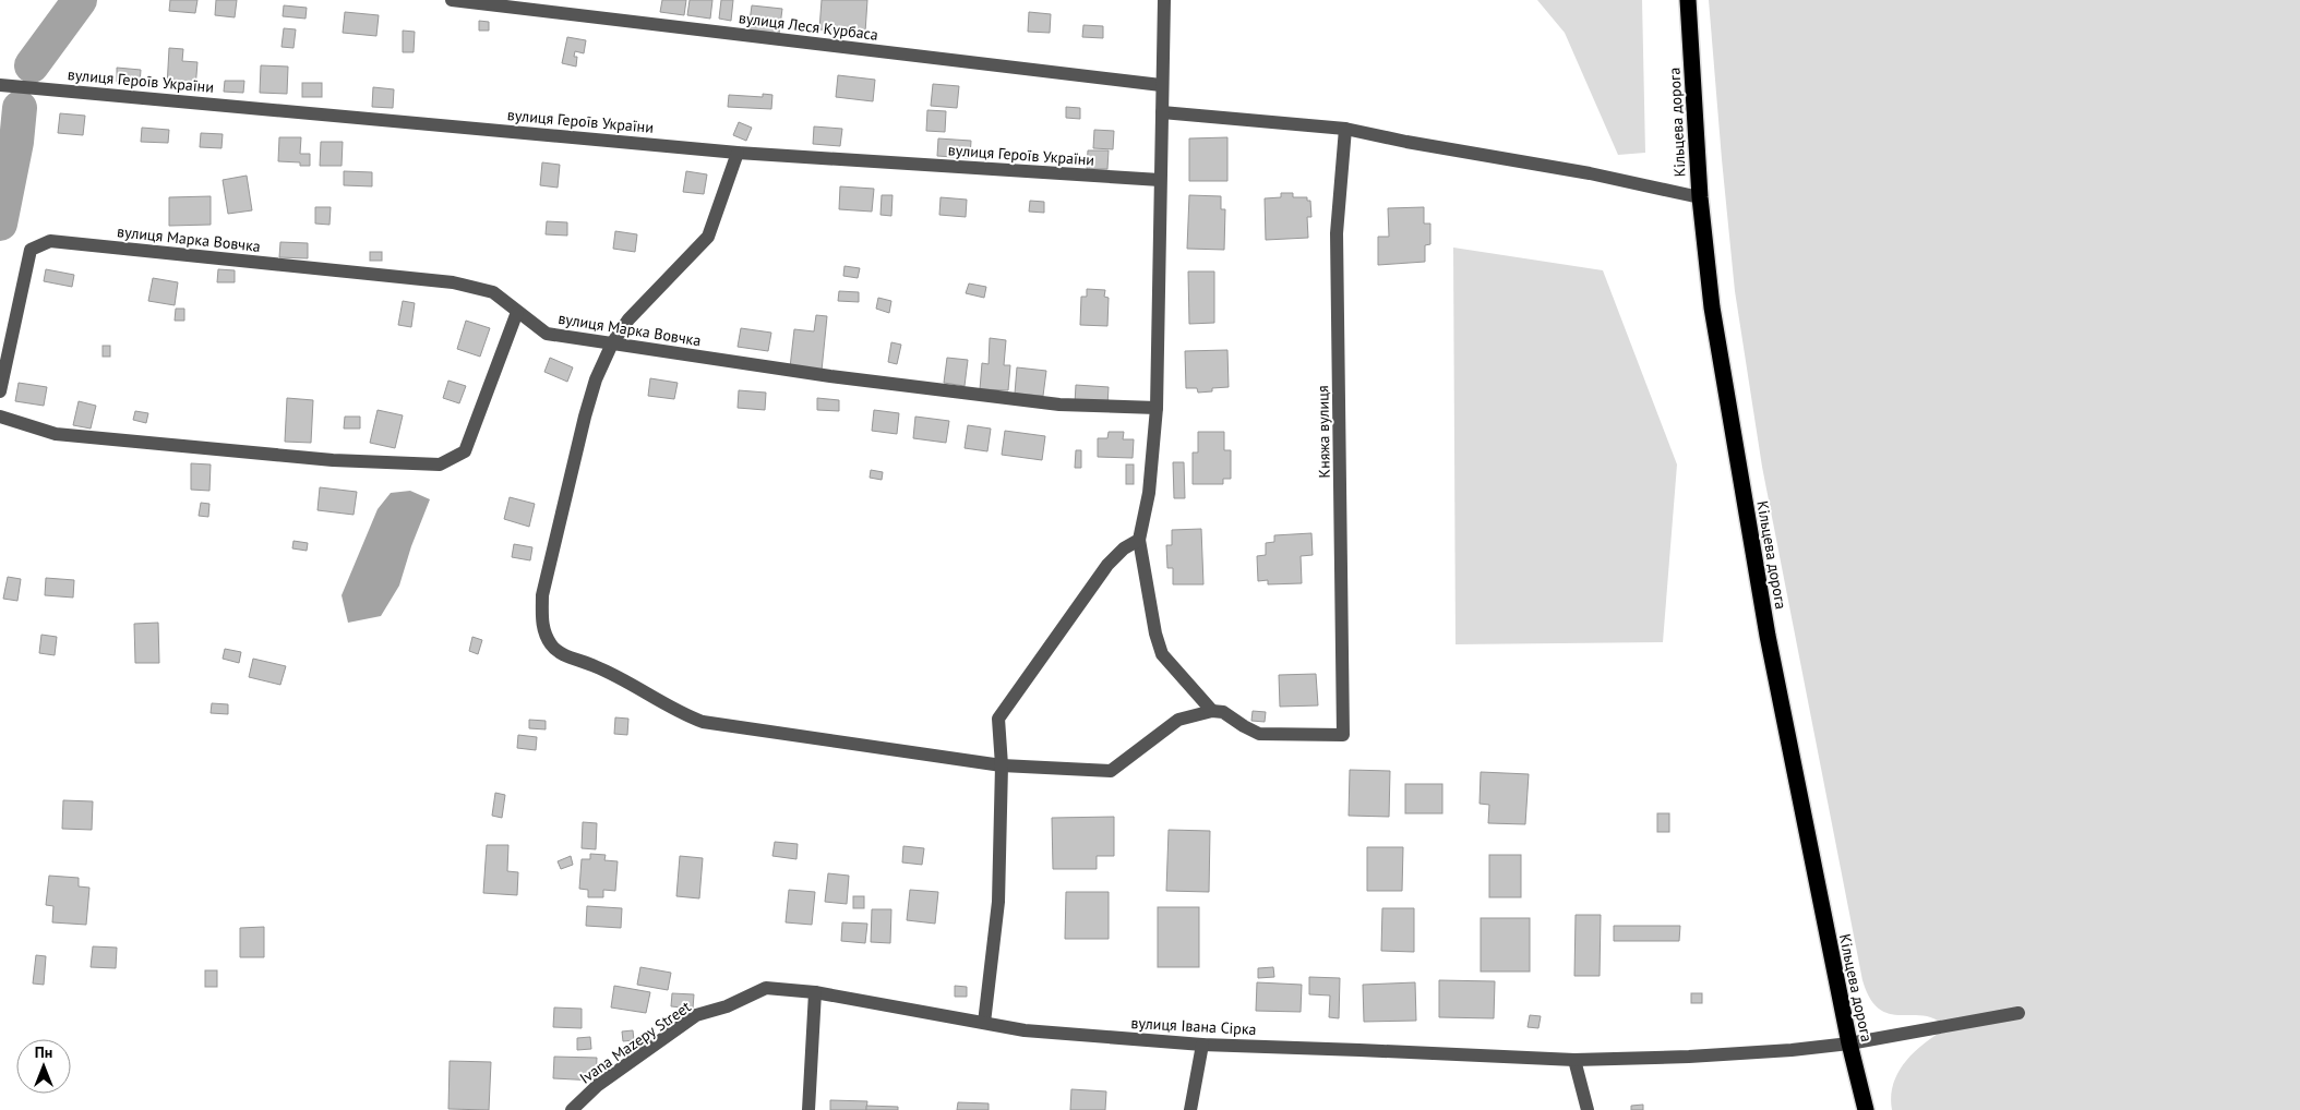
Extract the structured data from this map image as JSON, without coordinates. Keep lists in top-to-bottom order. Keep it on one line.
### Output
{"streets":{"highway":["Кільцева дорога"],"street":["вулиця Леся Курбаса","вулиця Героїв України","вулиця Марка Вовчка","Княжа вулиця","вулиця Івана Сірка","Ivana Mazepy Street"]},"crossings":[["Кільцева дорога","вулиця Івана Сірка"],["вулиця Івана Сірка","Ivana Mazepy Street"]],"north":"top"}
